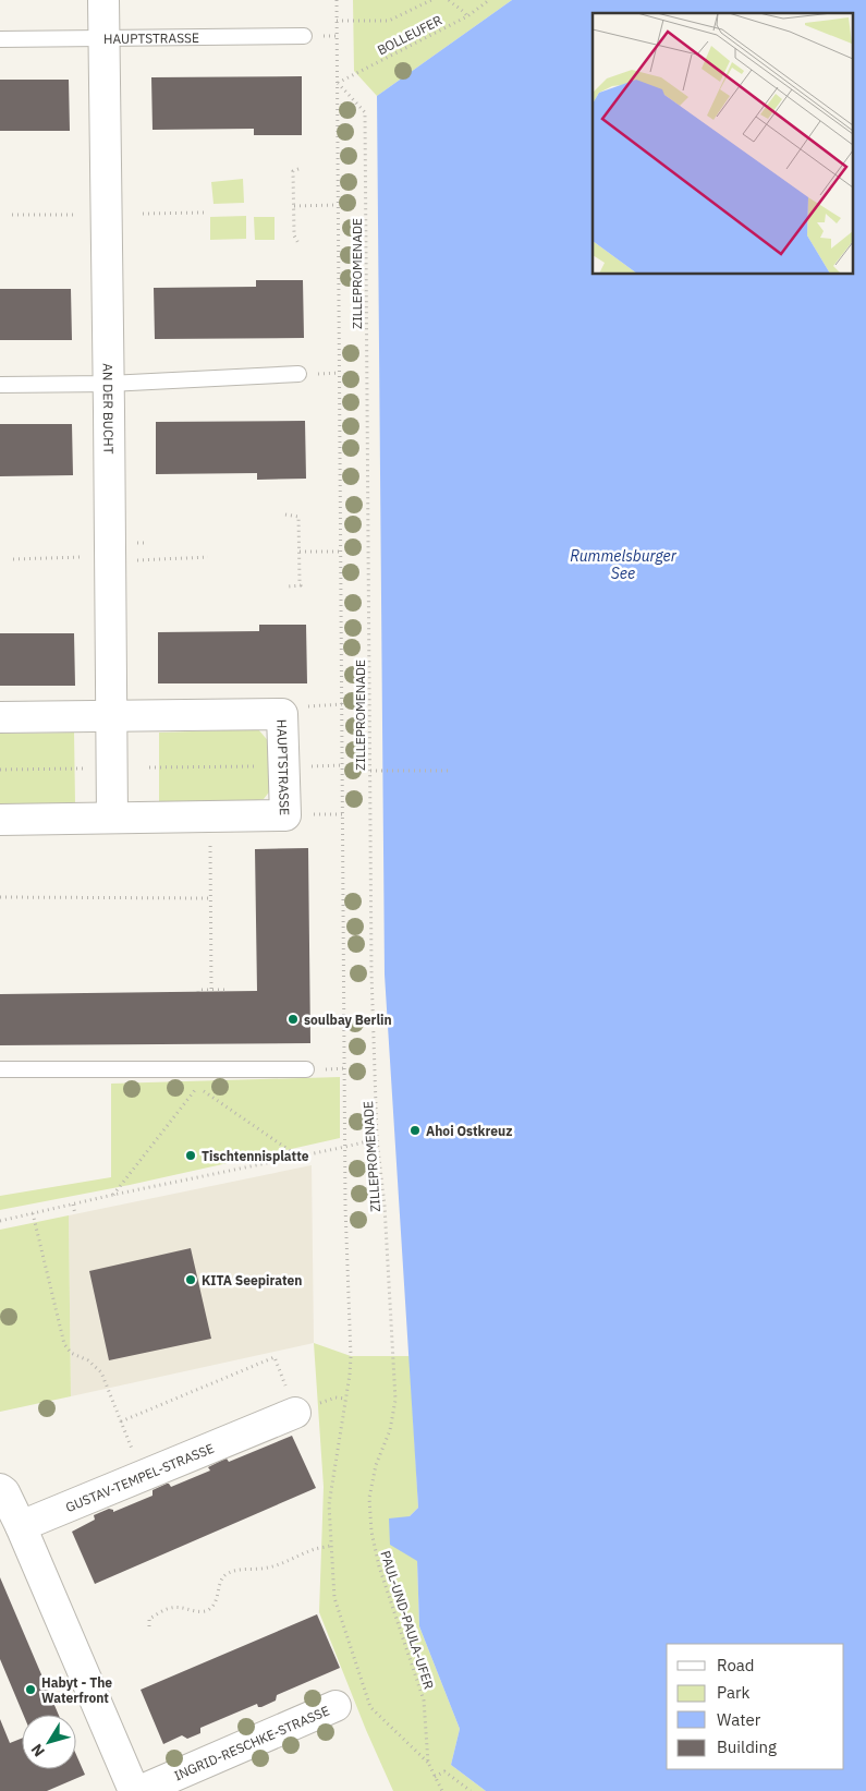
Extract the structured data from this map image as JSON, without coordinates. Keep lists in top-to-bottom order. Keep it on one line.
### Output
{"streets":{"street":["HAUPTSTRASSE","AN DER BUCHT","GUSTAV-TEMPEL-STRASSE","INGRID-RESCHKE-STRASSE"],"path":["BOLLEUFER","ZILLEPROMENADE","PAUL-UND-PAULA-UFER"]},"crossings":[["BOLLEUFER","ZILLEPROMENADE"],["HAUPTSTRASSE","AN DER BUCHT"],["ZILLEPROMENADE","PAUL-UND-PAULA-UFER"]],"water":["Rummelsburger See"],"places":["soulbay Berlin","Ahoi Ostkreuz","Tischtennisplatte","KITA Seepiraten","Habyt - The Waterfront"],"legend":["Road","Park","Water","Building"],"north":"bottom left"}
